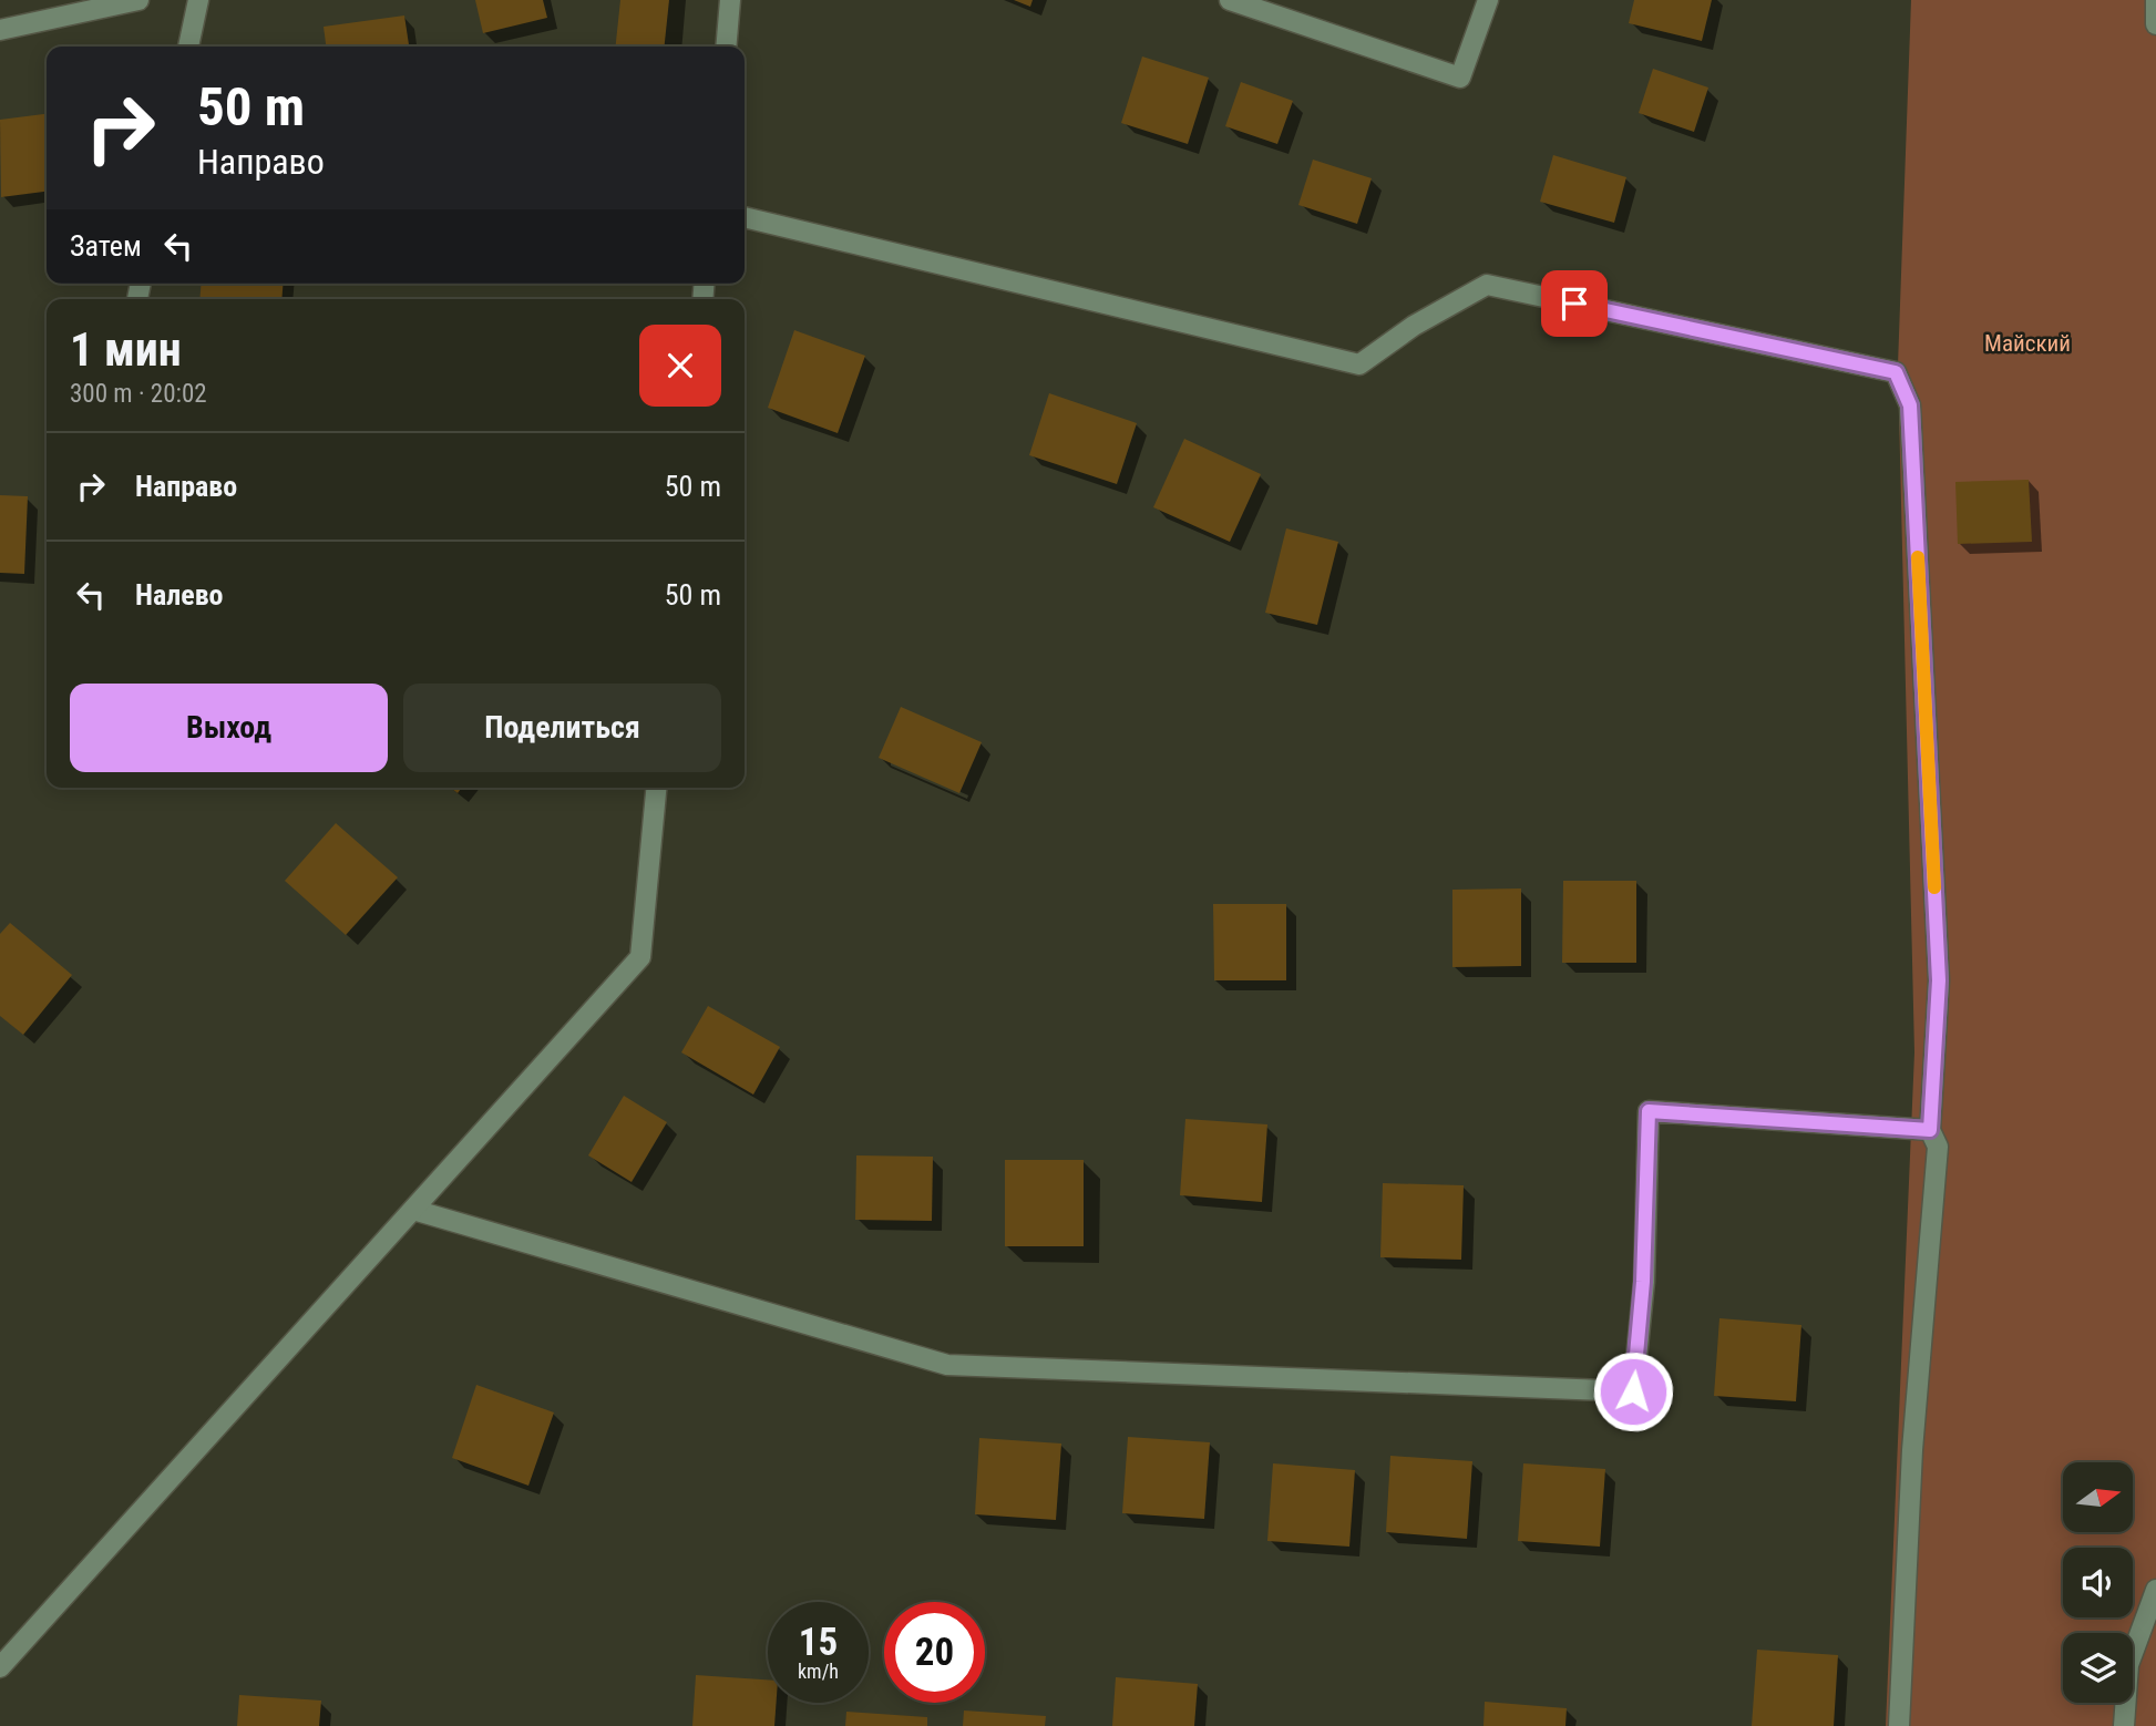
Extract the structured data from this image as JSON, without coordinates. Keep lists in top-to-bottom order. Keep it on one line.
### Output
{"parks":["Майский"],"north":"right","page":{"turn":["50 m","Направо"],"then":"Затем","heading":["1 мин","300 m · 20:02"],"list":[{"name":"Направо","value":"50 m"},{"name":"Налево","value":"50 m"}],"buttons":["Выход","Поделиться"],"speed":"15 km/h","limit":"20"}}
